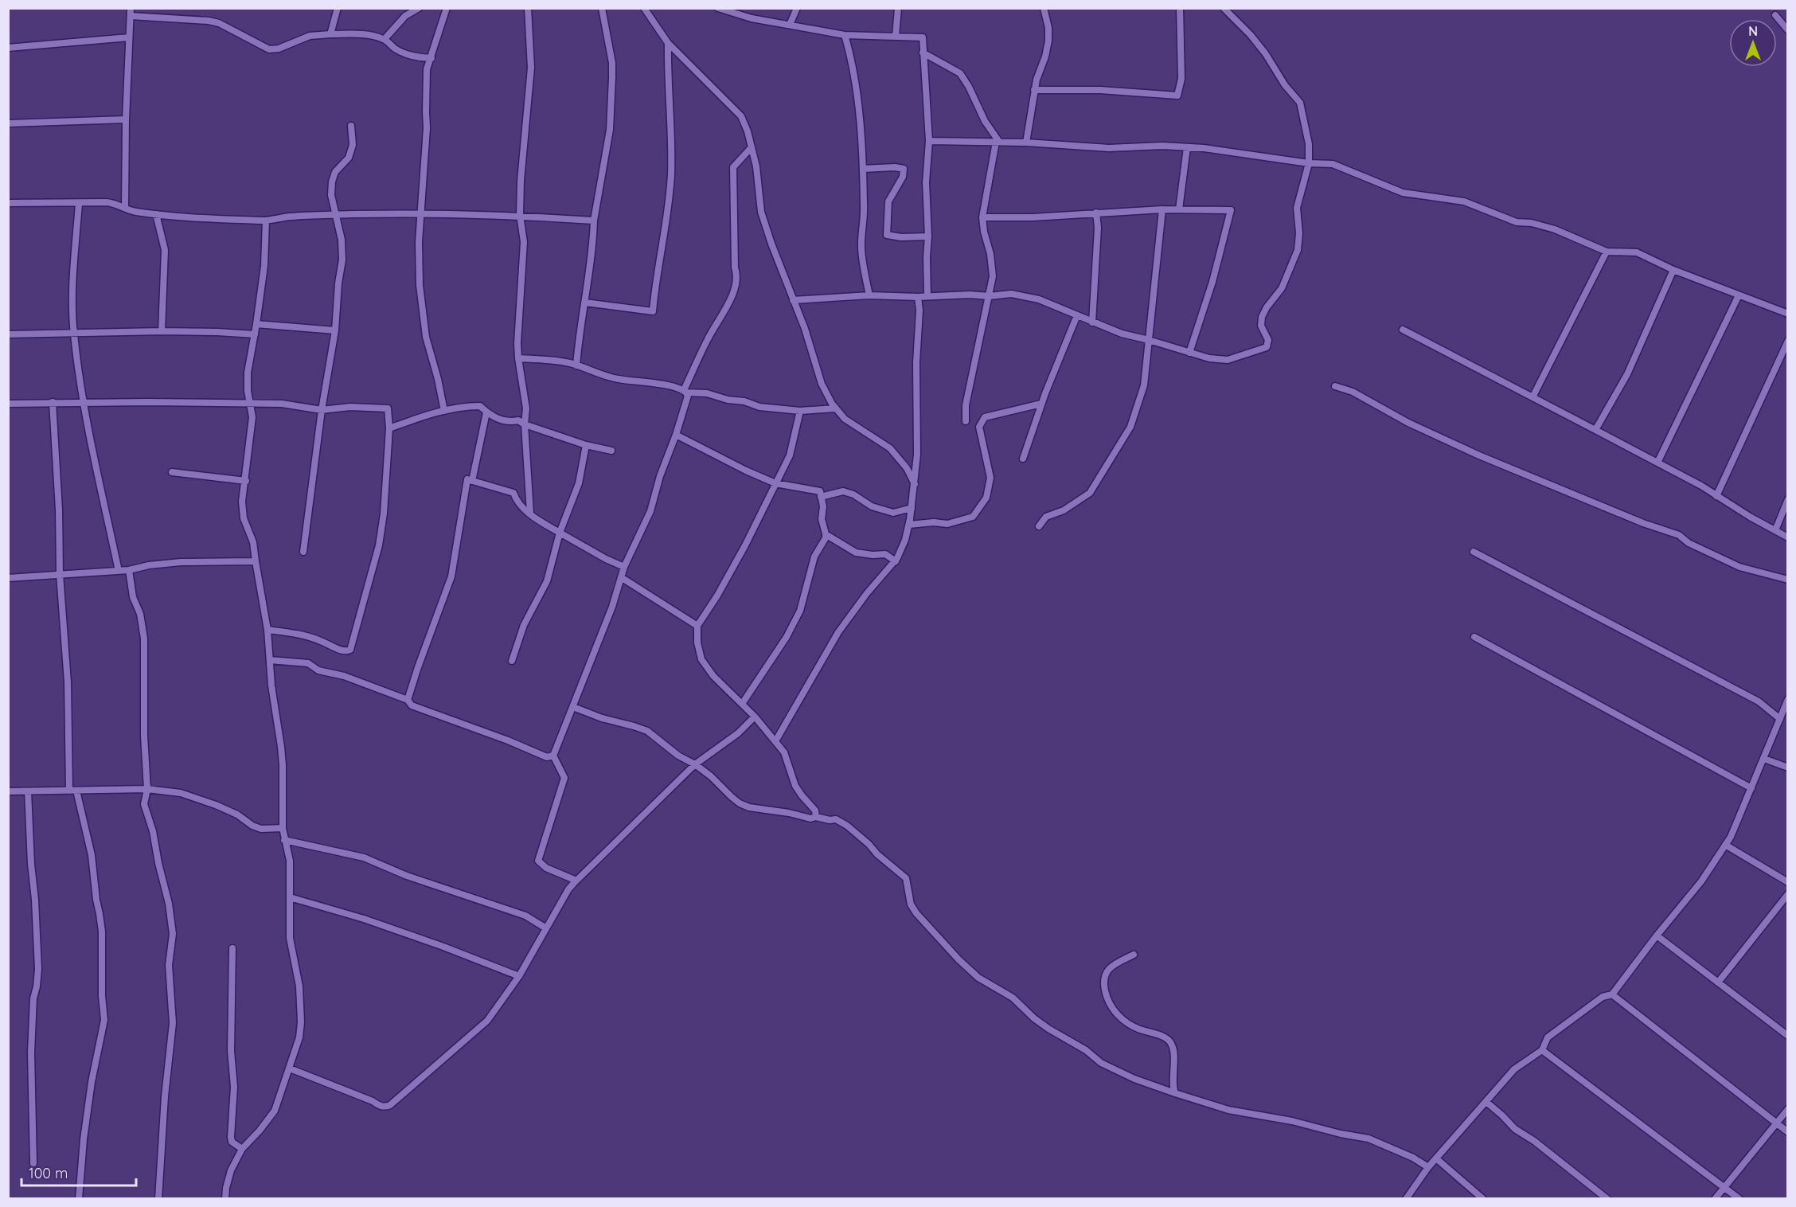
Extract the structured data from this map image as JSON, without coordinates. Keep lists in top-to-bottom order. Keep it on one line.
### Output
{"scale_bar":"100 m","north":"top"}
